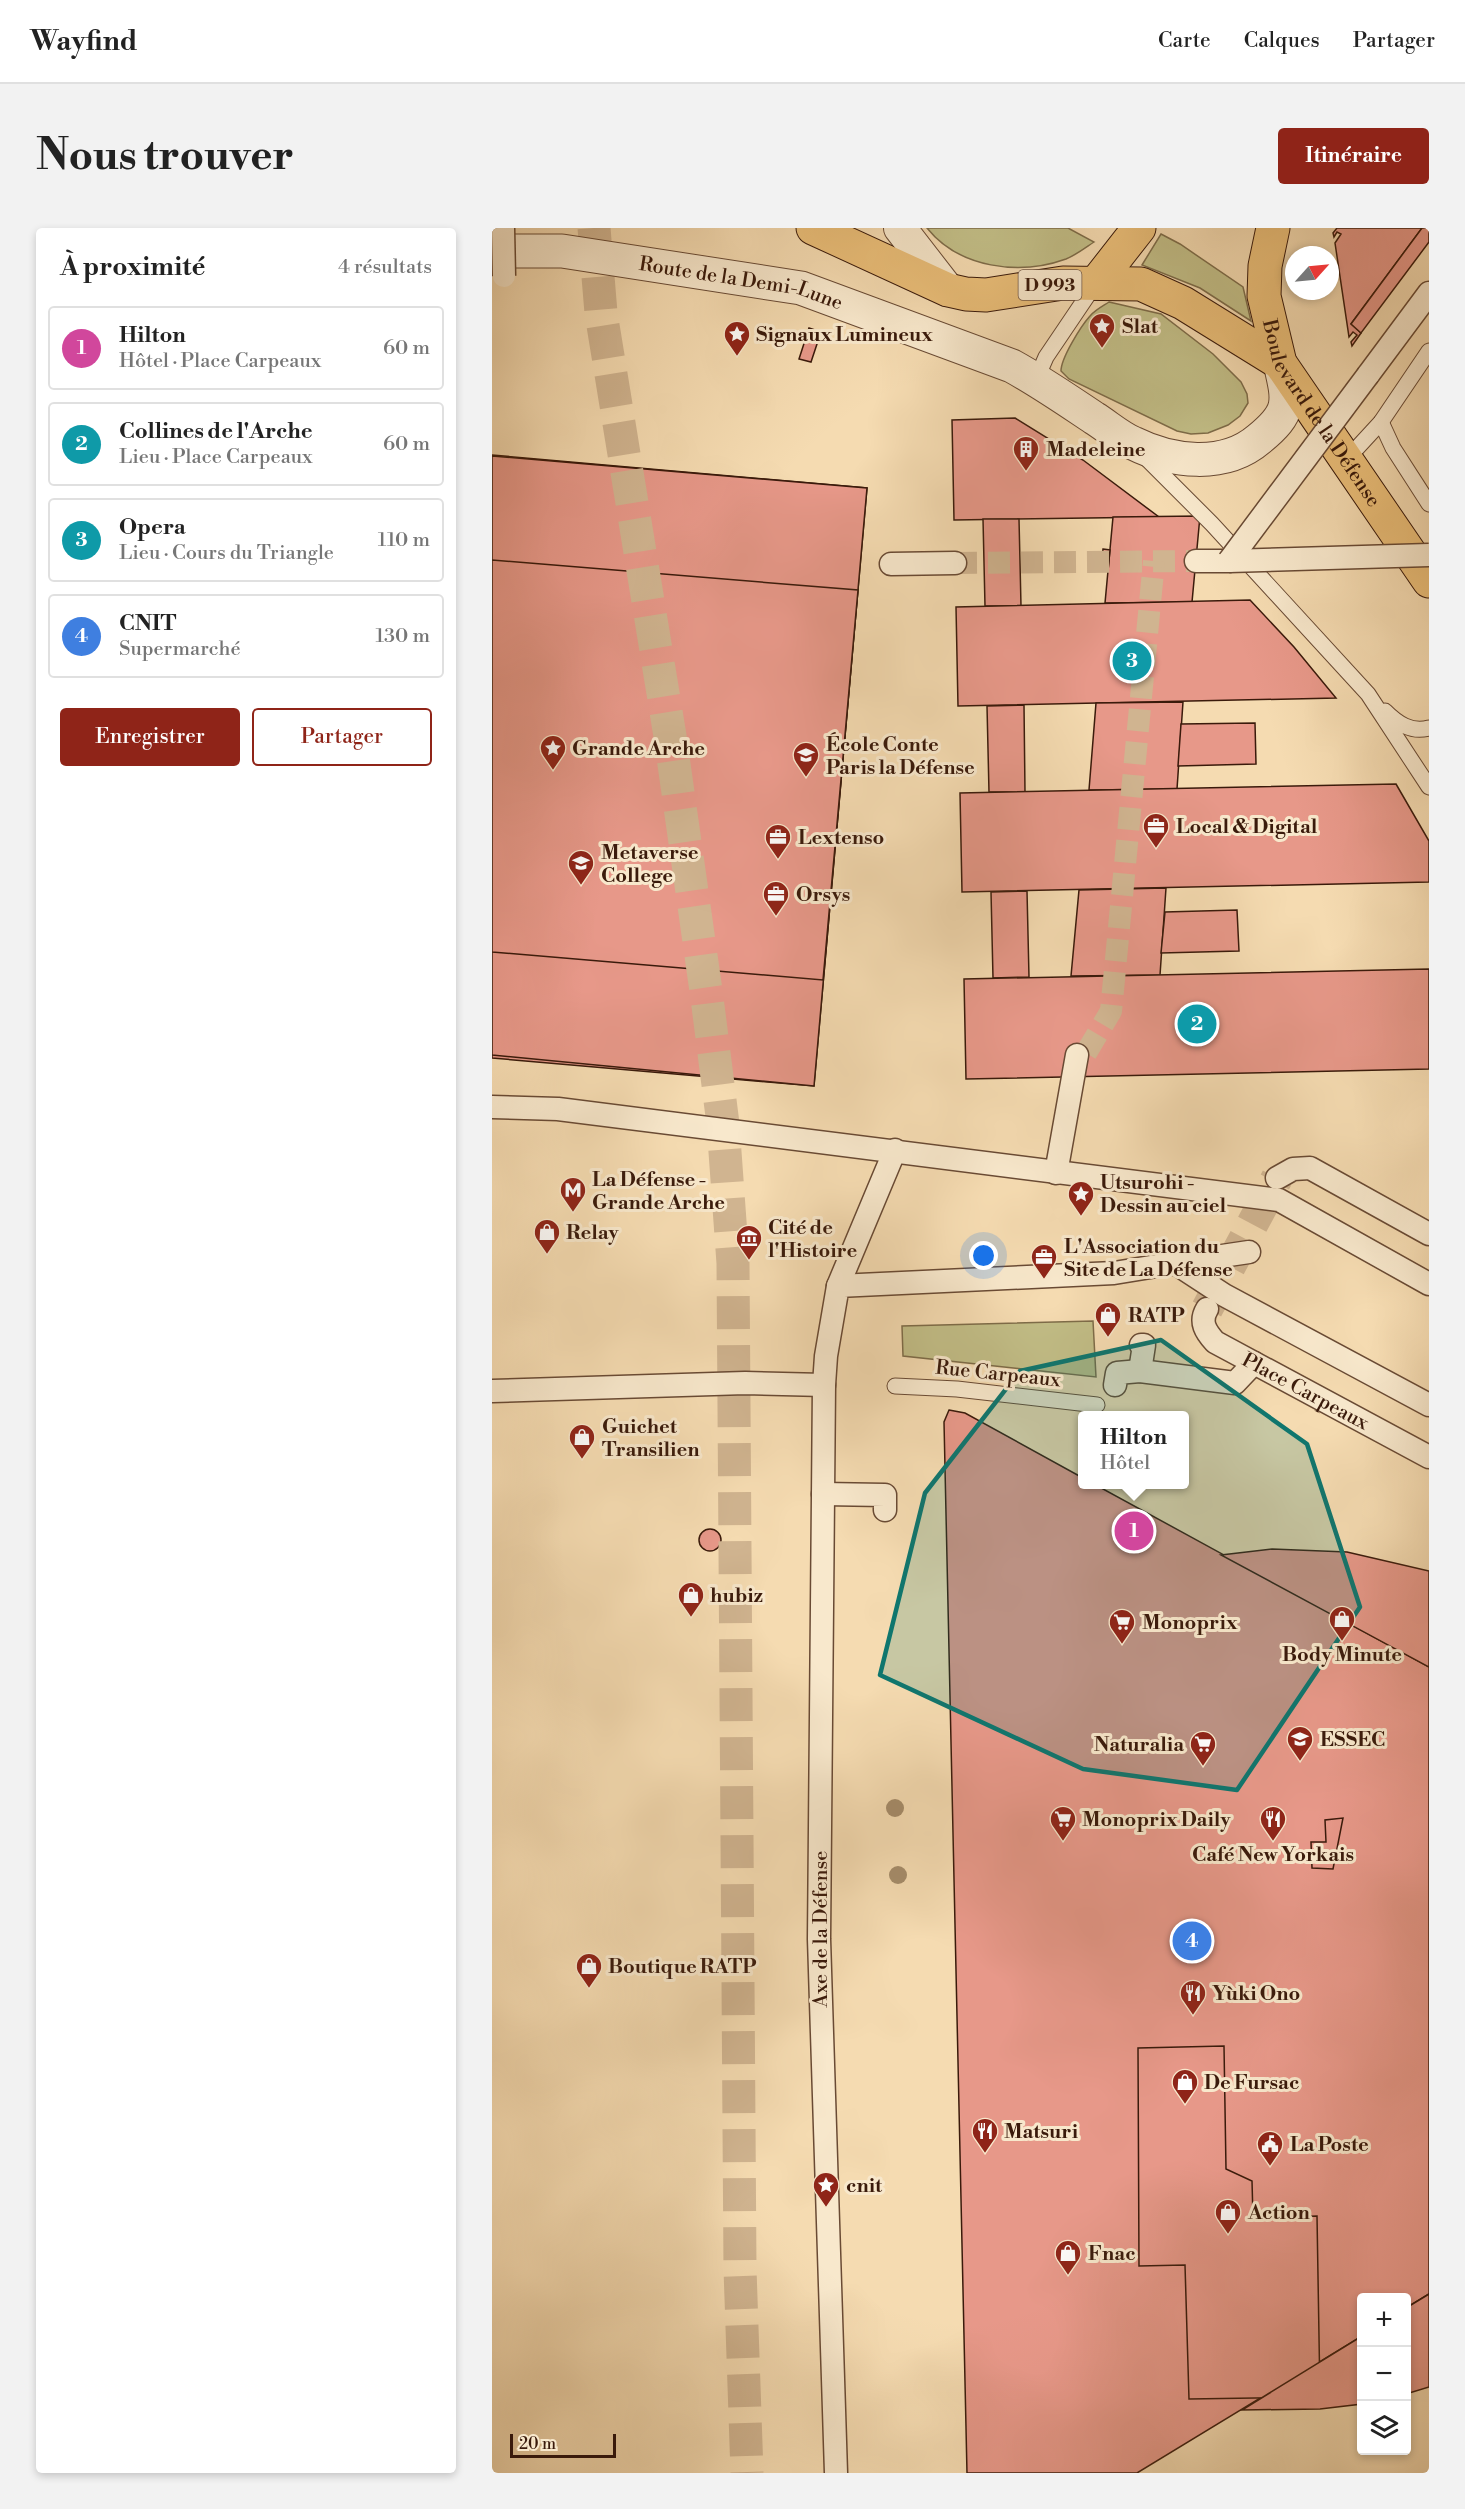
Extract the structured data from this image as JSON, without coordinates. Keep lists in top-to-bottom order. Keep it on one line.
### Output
{"streets":{"main road":["D 993","Boulevard de la Défense"],"street":["Route de la Demi-Lune","Place Carpeaux","Axe de la Défense"],"lane":["Rue Carpeaux"]},"crossings":[["Route de la Demi-Lune","D 993"],["Route de la Demi-Lune","Boulevard de la Défense"],["D 993","Boulevard de la Défense"]],"places":{"place":["Slat","Signaux Lumineux","Grande Arche","Utsurohi - Dessin au ciel","cnit"],"building":["Madeleine"],"school or university":["École Conte Paris la Défense","Metaverse College","ESSEC"],"office":["Local & Digital","Lextenso","Orsys","L'Association du Site de La Défense"],"metro station":["La Défense - Grande Arche"],"shop":["Relay","RATP","Guichet Transilien","hubiz","Body Minute","Boutique RATP","De Fursac","Action","Fnac"],"museum":["Cité de l'Histoire"],"supermarket":["Monoprix","Naturalia","Monoprix Daily"],"restaurant":["Café New Yorkais","Yùki Ono","Matsuri"],"public building":["La Poste"]},"scale_bar":"20 m","north":"top right","page":{"header":"Wayfind","nav":["Carte","Calques","Partager"],"buttons":["Itinéraire",["Enregistrer","Partager"]],"title":"Nous trouver","heading":["À proximité","4 résultats"],"list":[{"mark":"1","name":"Hilton","note":"Hôtel · Place Carpeaux","value":"60 m"},{"mark":"2","name":"Collines de l'Arche","note":"Lieu · Place Carpeaux","value":"60 m"},{"mark":"3","name":"Opera","note":"Lieu · Cours du Triangle","value":"110 m"},{"mark":"4","name":"CNIT","note":"Supermarché","value":"130 m"}],"pins":["3","2","1","4"],"popup":["Hilton","Hôtel"],"map_buttons":["+","−"],"scale":"20 m"}}
